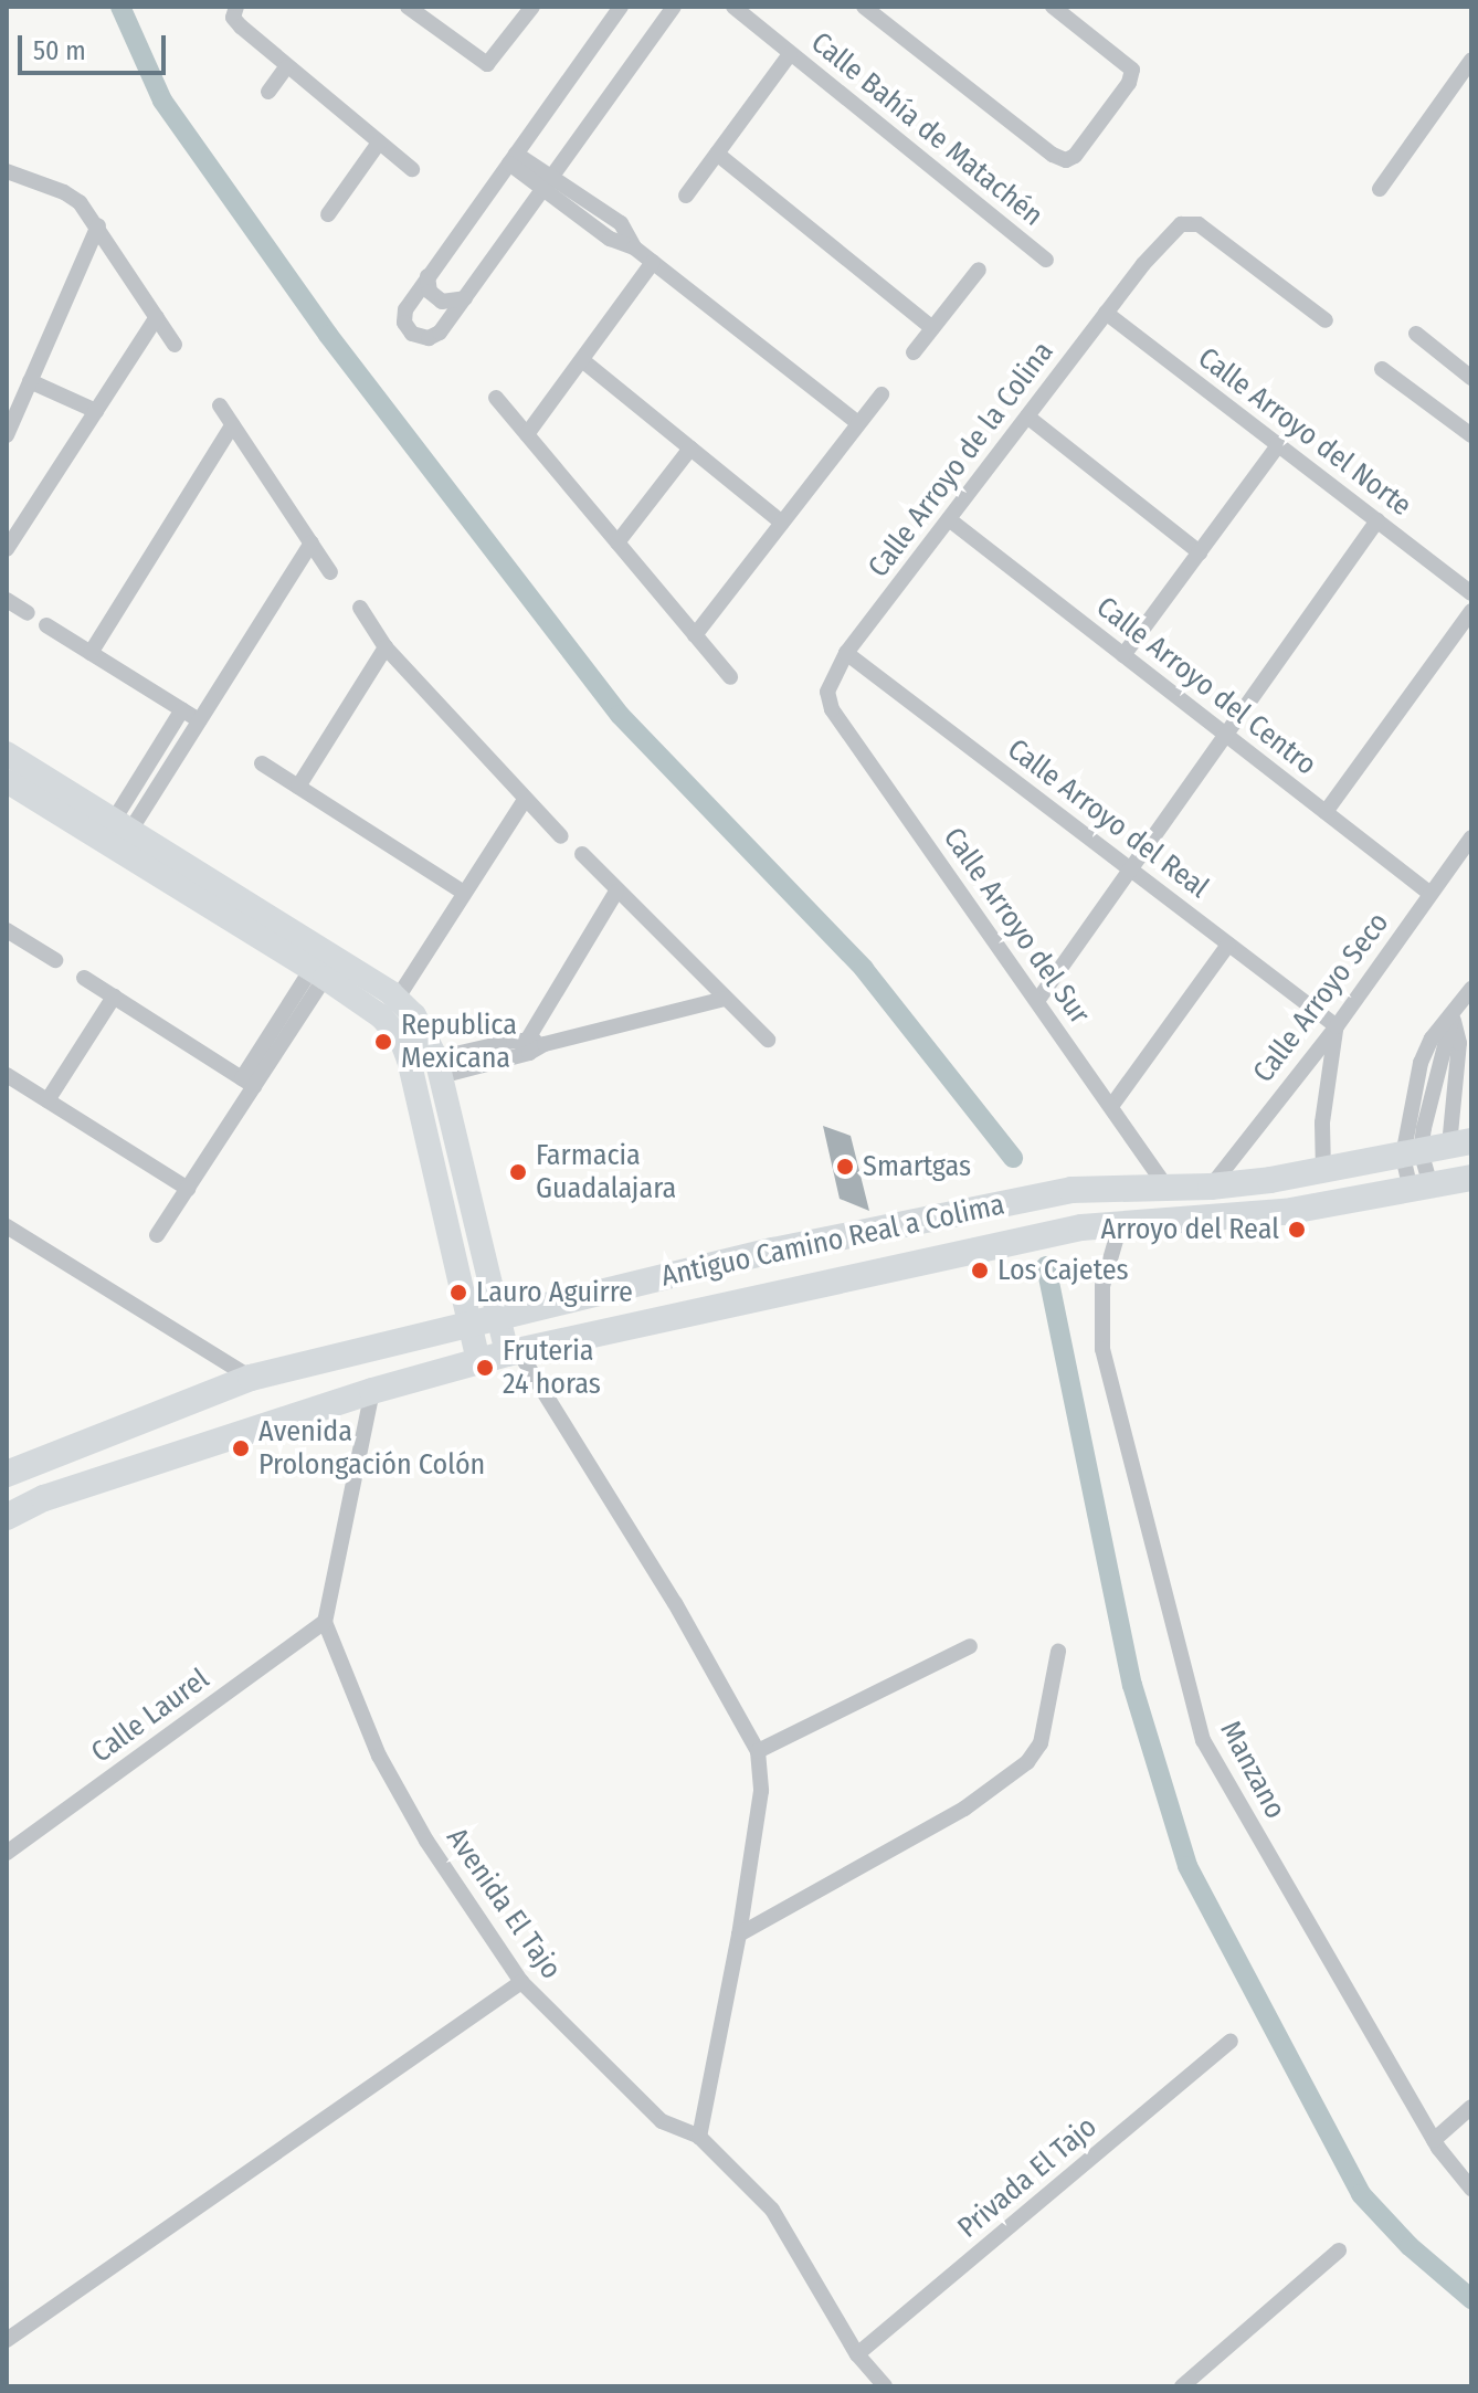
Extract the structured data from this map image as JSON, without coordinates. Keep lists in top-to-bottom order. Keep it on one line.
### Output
{"streets":{"main road":["Antiguo Camino Real a Colima"],"street":["Calle Bahía de Matachén","Calle Arroyo del Norte","Calle Arroyo de la Colina","Calle Arroyo del Centro","Calle Arroyo del Real","Calle Arroyo del Sur","Calle Arroyo Seco","Calle Laurel","Manzano","Avenida El Tajo","Privada El Tajo"]},"crossings":[["Calle Arroyo del Norte","Calle Arroyo de la Colina"],["Calle Arroyo de la Colina","Calle Arroyo del Centro"],["Calle Arroyo de la Colina","Calle Arroyo del Real"],["Calle Arroyo de la Colina","Calle Arroyo del Sur"],["Calle Arroyo del Centro","Calle Arroyo Seco"],["Calle Arroyo del Real","Calle Arroyo Seco"],["Calle Arroyo del Sur","Antiguo Camino Real a Colima"],["Calle Arroyo Seco","Antiguo Camino Real a Colima"],["Antiguo Camino Real a Colima","Manzano"],["Calle Laurel","Avenida El Tajo"],["Avenida El Tajo","Privada El Tajo"]],"places":["Republica Mexicana","Smartgas","Farmacia Guadalajara","Arroyo del Real","Los Cajetes","Lauro Aguirre","Fruteria 24 horas","Avenida Prolongación Colón"],"scale_bar":"50 m"}
